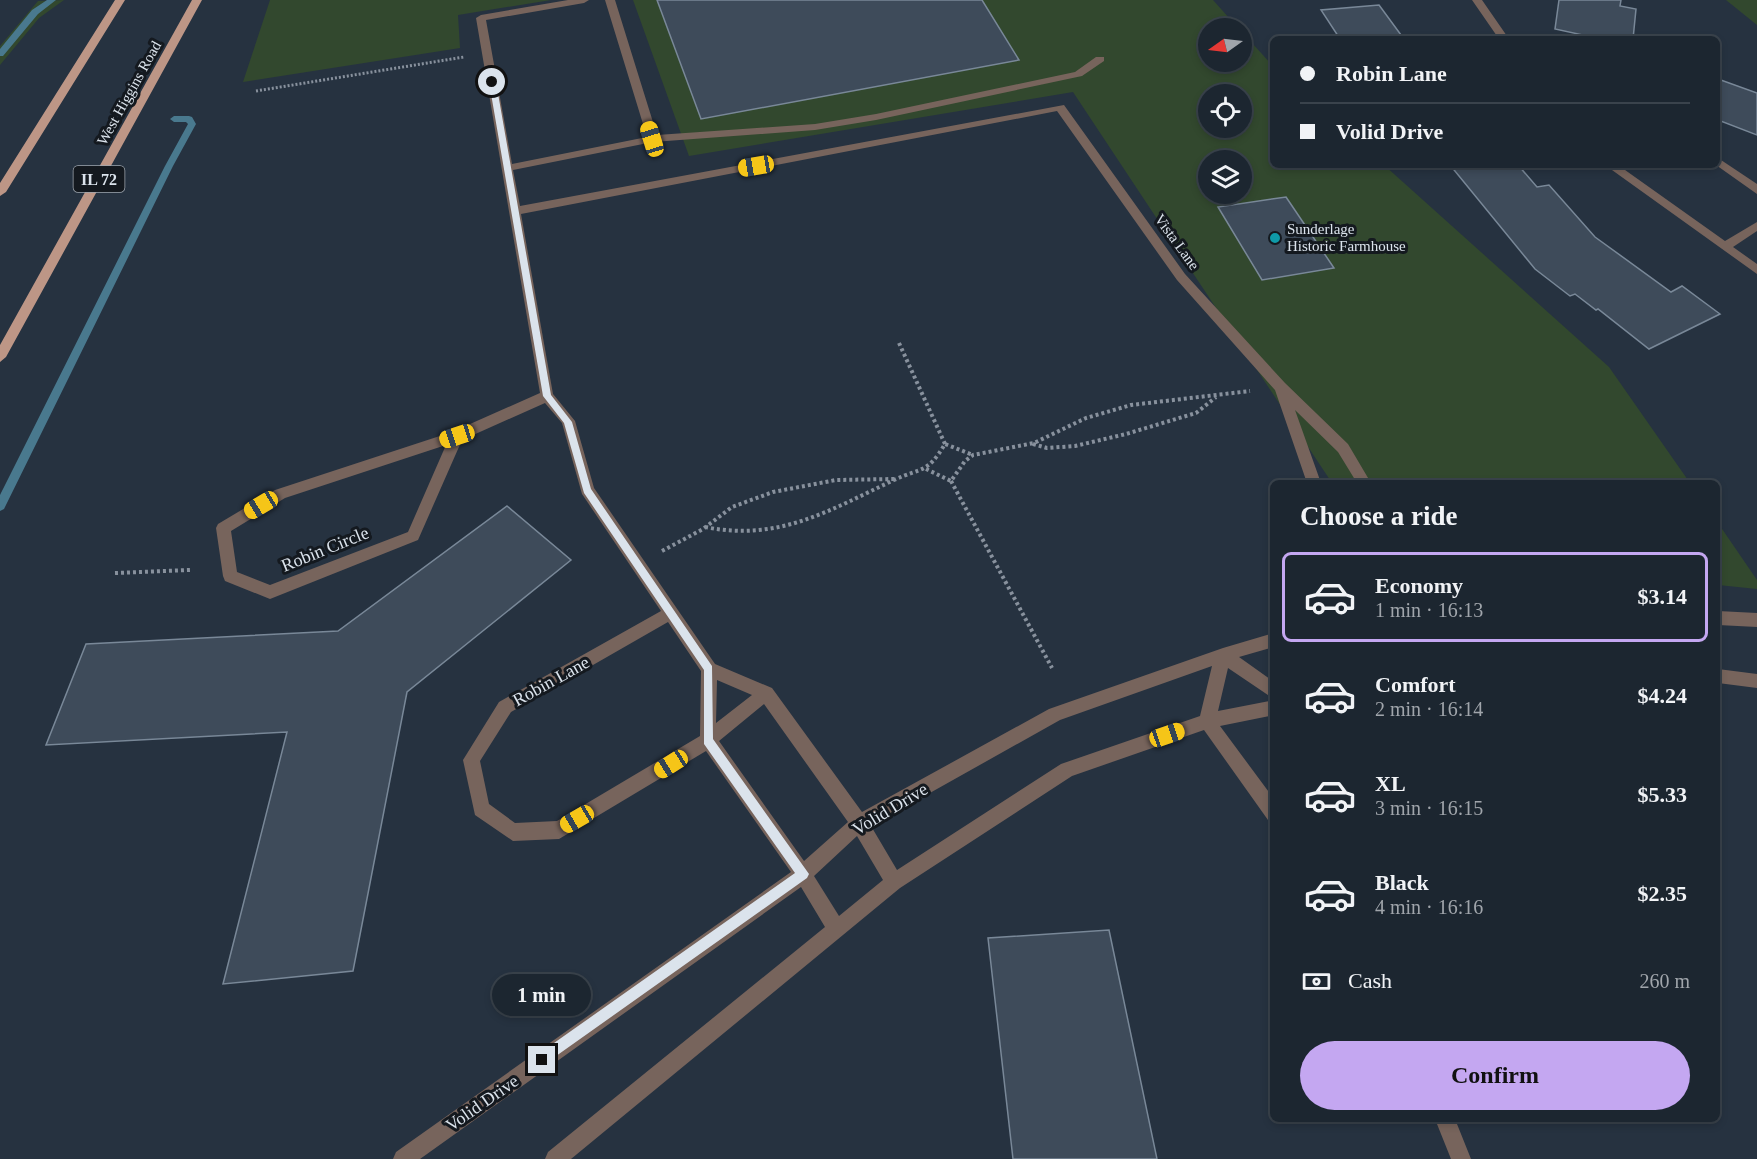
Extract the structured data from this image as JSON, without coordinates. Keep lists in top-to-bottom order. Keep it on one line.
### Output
{"streets":{"main road":["West Higgins Road","IL 72"],"street":["Vista Lane","Robin Circle","Robin Lane","Volid Drive"]},"places":["Sunderlage Historic Farmhouse"],"north":"left","page":{"banner":["Robin Lane","Volid Drive"],"heading":"Choose a ride","list":[{"name":"Economy","note":"1 min · 16:13","value":"$3.14"},{"name":"Comfort","note":"2 min · 16:14","value":"$4.24"},{"name":"XL","note":"3 min · 16:15","value":"$5.33"},{"name":"Black","note":"4 min · 16:16","value":"$2.35"}],"pay":["Cash","260 m"],"bubble":"1 min","buttons":"Confirm"}}
